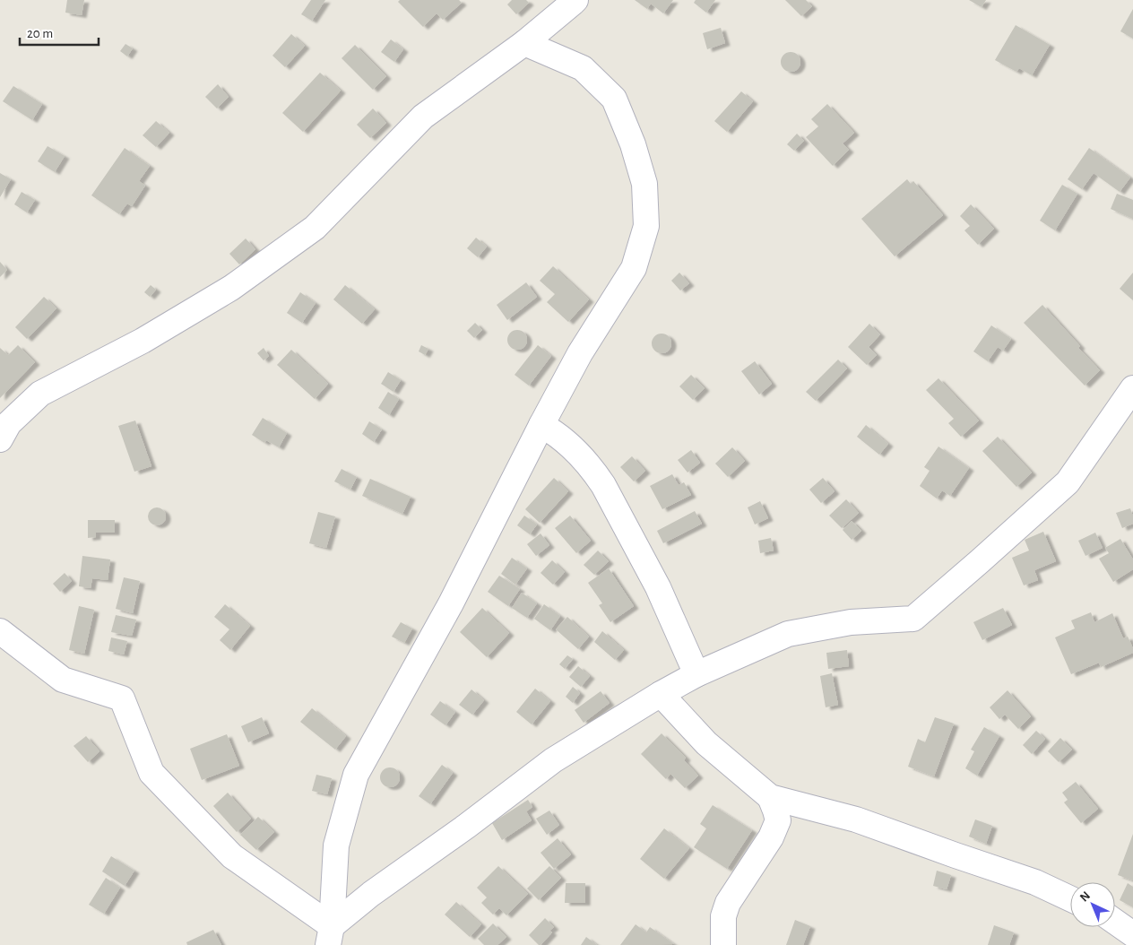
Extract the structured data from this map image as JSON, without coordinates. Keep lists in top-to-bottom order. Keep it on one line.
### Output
{"scale_bar":"20 m","north":"top left"}
